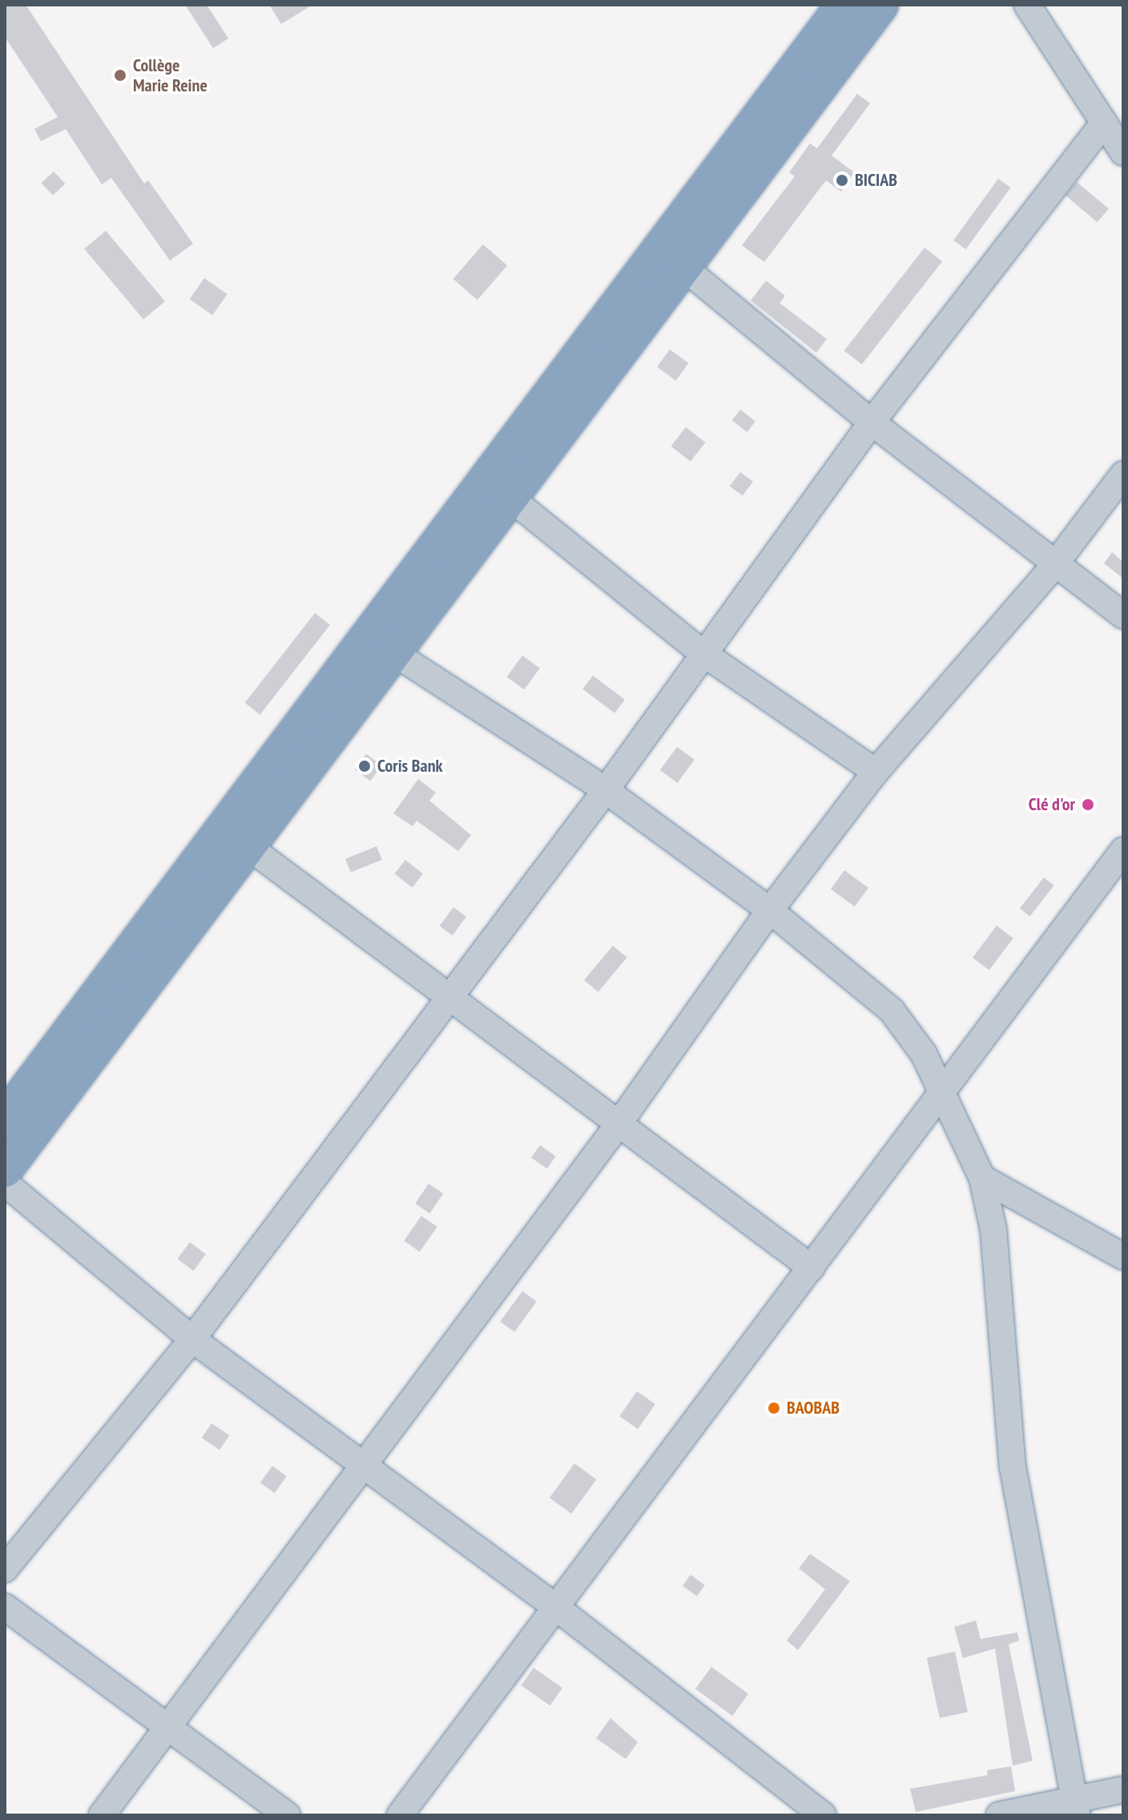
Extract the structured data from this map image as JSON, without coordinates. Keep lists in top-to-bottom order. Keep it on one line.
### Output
{"places":["Collège Marie Reine","BICIAB","Coris Bank","Clé d'or","BAOBAB"]}
